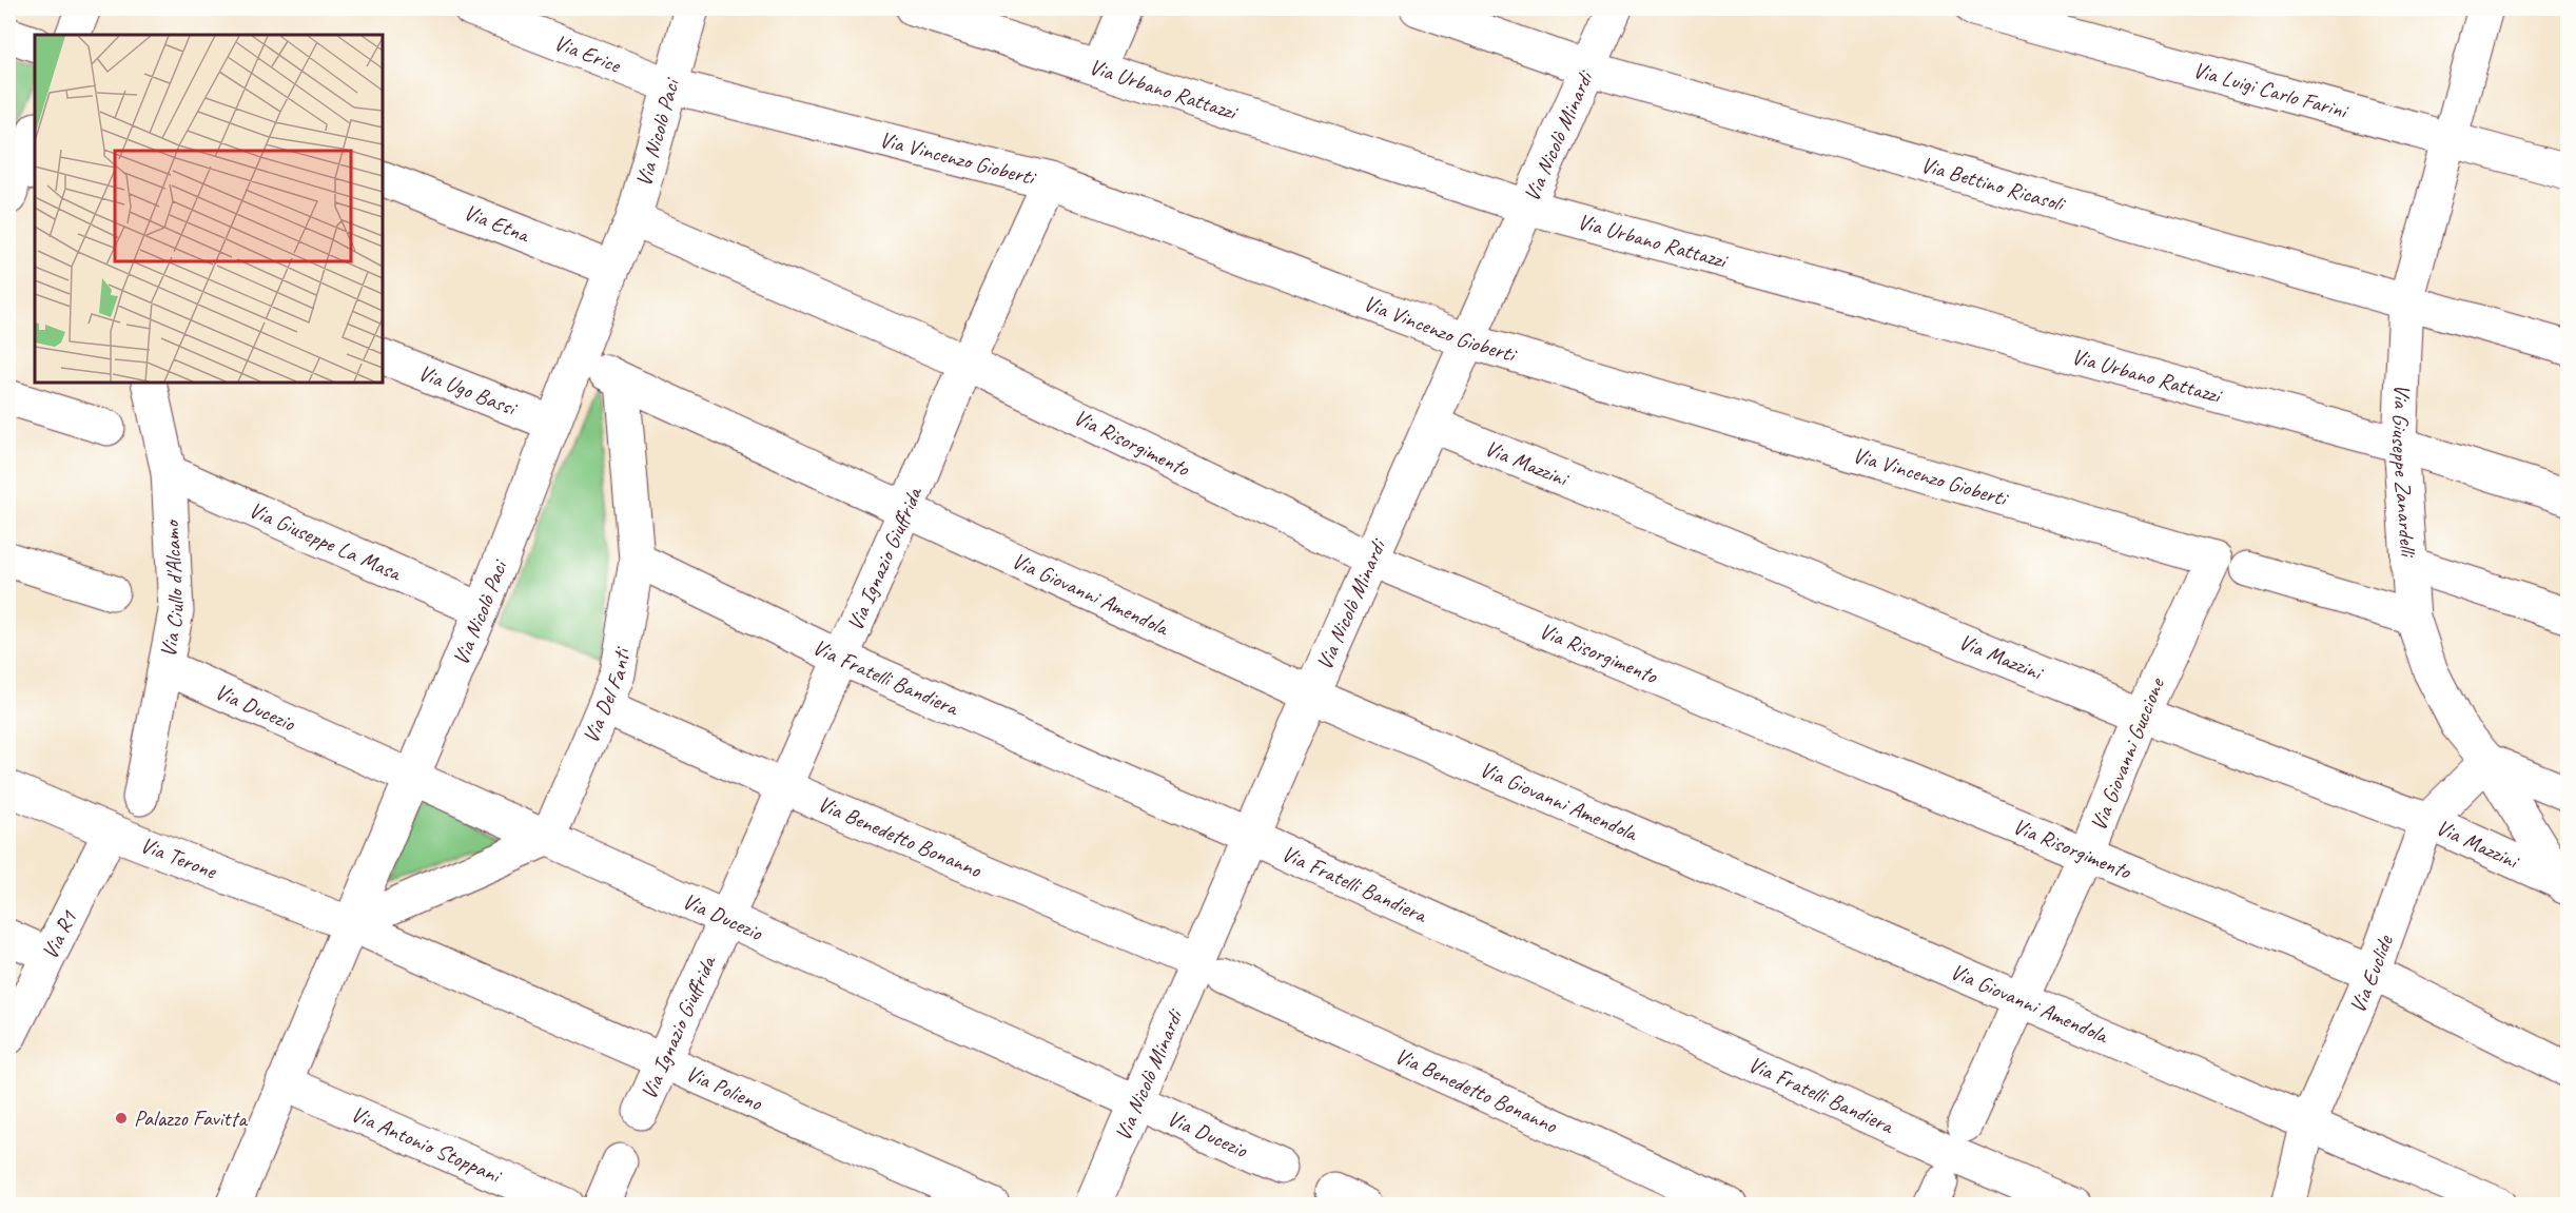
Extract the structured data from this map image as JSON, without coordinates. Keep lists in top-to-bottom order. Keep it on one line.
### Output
{"streets":{"street":["Via Erice","Via Urbano Rattazzi","Via Luigi Carlo Farini","Via Nicolò Paci","Via Nicolò Minardi","Via Vincenzo Gioberti","Via Bettino Ricasoli","Via Etna","Via Ugo Bassi","Via Risorgimento","Via Mazzini","Via Giuseppe Zanardelli","Via Giuseppe La Masa","Via Ignazio Giuffrida","Via Ciullo d'Alcamo","Via Giovanni Amendola","Via Fratelli Bandiera","Via Del Fanti","Via Ducezio","Via Giovanni Guccione","Via Benedetto Bonanno","Via Terone","Via R1","Via Euclide","Via Polieno","Via Antonio Stoppani"]},"crossings":[["Via Erice","Via Nicolò Paci"],["Via Erice","Via Vincenzo Gioberti"],["Via Urbano Rattazzi","Via Nicolò Minardi"],["Via Urbano Rattazzi","Via Giuseppe Zanardelli"],["Via Luigi Carlo Farini","Via Giuseppe Zanardelli"],["Via Nicolò Paci","Via Vincenzo Gioberti"],["Via Nicolò Paci","Via Etna"],["Via Nicolò Paci","Via Ugo Bassi"],["Via Nicolò Paci","Via Risorgimento"],["Via Nicolò Paci","Via Giuseppe La Masa"],["Via Nicolò Paci","Via Ducezio"],["Via Nicolò Paci","Via Terone"],["Via Nicolò Paci","Via Polieno"],["Via Nicolò Paci","Via Antonio Stoppani"],["Via Nicolò Minardi","Via Vincenzo Gioberti"],["Via Nicolò Minardi","Via Bettino Ricasoli"],["Via Nicolò Minardi","Via Risorgimento"],["Via Nicolò Minardi","Via Mazzini"],["Via Nicolò Minardi","Via Giovanni Amendola"],["Via Nicolò Minardi","Via Fratelli Bandiera"],["Via Nicolò Minardi","Via Ducezio"],["Via Nicolò Minardi","Via Benedetto Bonanno"],["Via Vincenzo Gioberti","Via Ignazio Giuffrida"],["Via Vincenzo Gioberti","Via Giovanni Guccione"],["Via Bettino Ricasoli","Via Giuseppe Zanardelli"],["Via Risorgimento","Via Ignazio Giuffrida"],["Via Risorgimento","Via Giovanni Guccione"],["Via Risorgimento","Via Euclide"],["Via Mazzini","Via Giuseppe Zanardelli"],["Via Mazzini","Via Giovanni Guccione"],["Via Mazzini","Via Euclide"],["Via Giuseppe Zanardelli","Via Euclide"],["Via Giuseppe La Masa","Via Ciullo d'Alcamo"],["Via Ignazio Giuffrida","Via Giovanni Amendola"],["Via Ignazio Giuffrida","Via Fratelli Bandiera"],["Via Ignazio Giuffrida","Via Ducezio"],["Via Ignazio Giuffrida","Via Benedetto Bonanno"],["Via Ignazio Giuffrida","Via Polieno"],["Via Ciullo d'Alcamo","Via Ducezio"],["Via Giovanni Amendola","Via Del Fanti"],["Via Giovanni Amendola","Via Giovanni Guccione"],["Via Giovanni Amendola","Via Euclide"],["Via Fratelli Bandiera","Via Del Fanti"],["Via Del Fanti","Via Ducezio"],["Via Del Fanti","Via Benedetto Bonanno"],["Via Terone","Via R1"],["Via Terone","Via Polieno"]],"places":["Palazzo Favitta"]}
